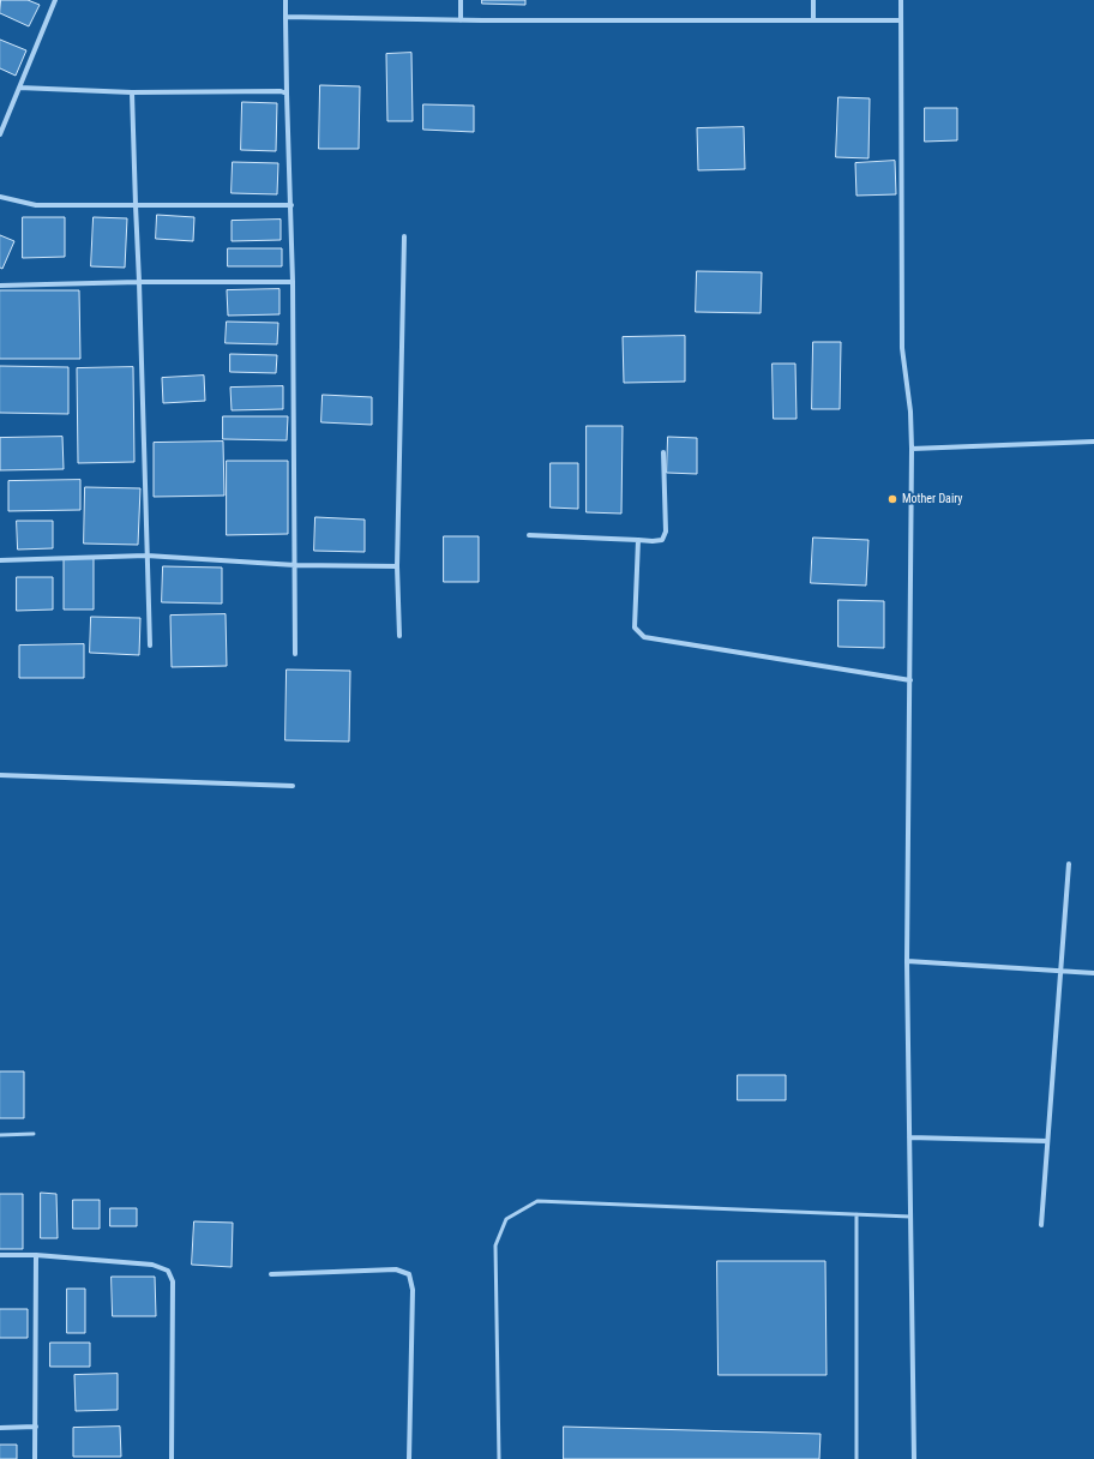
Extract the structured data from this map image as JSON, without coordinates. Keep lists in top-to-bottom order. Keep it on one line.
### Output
{"places":["Mother Dairy"]}
